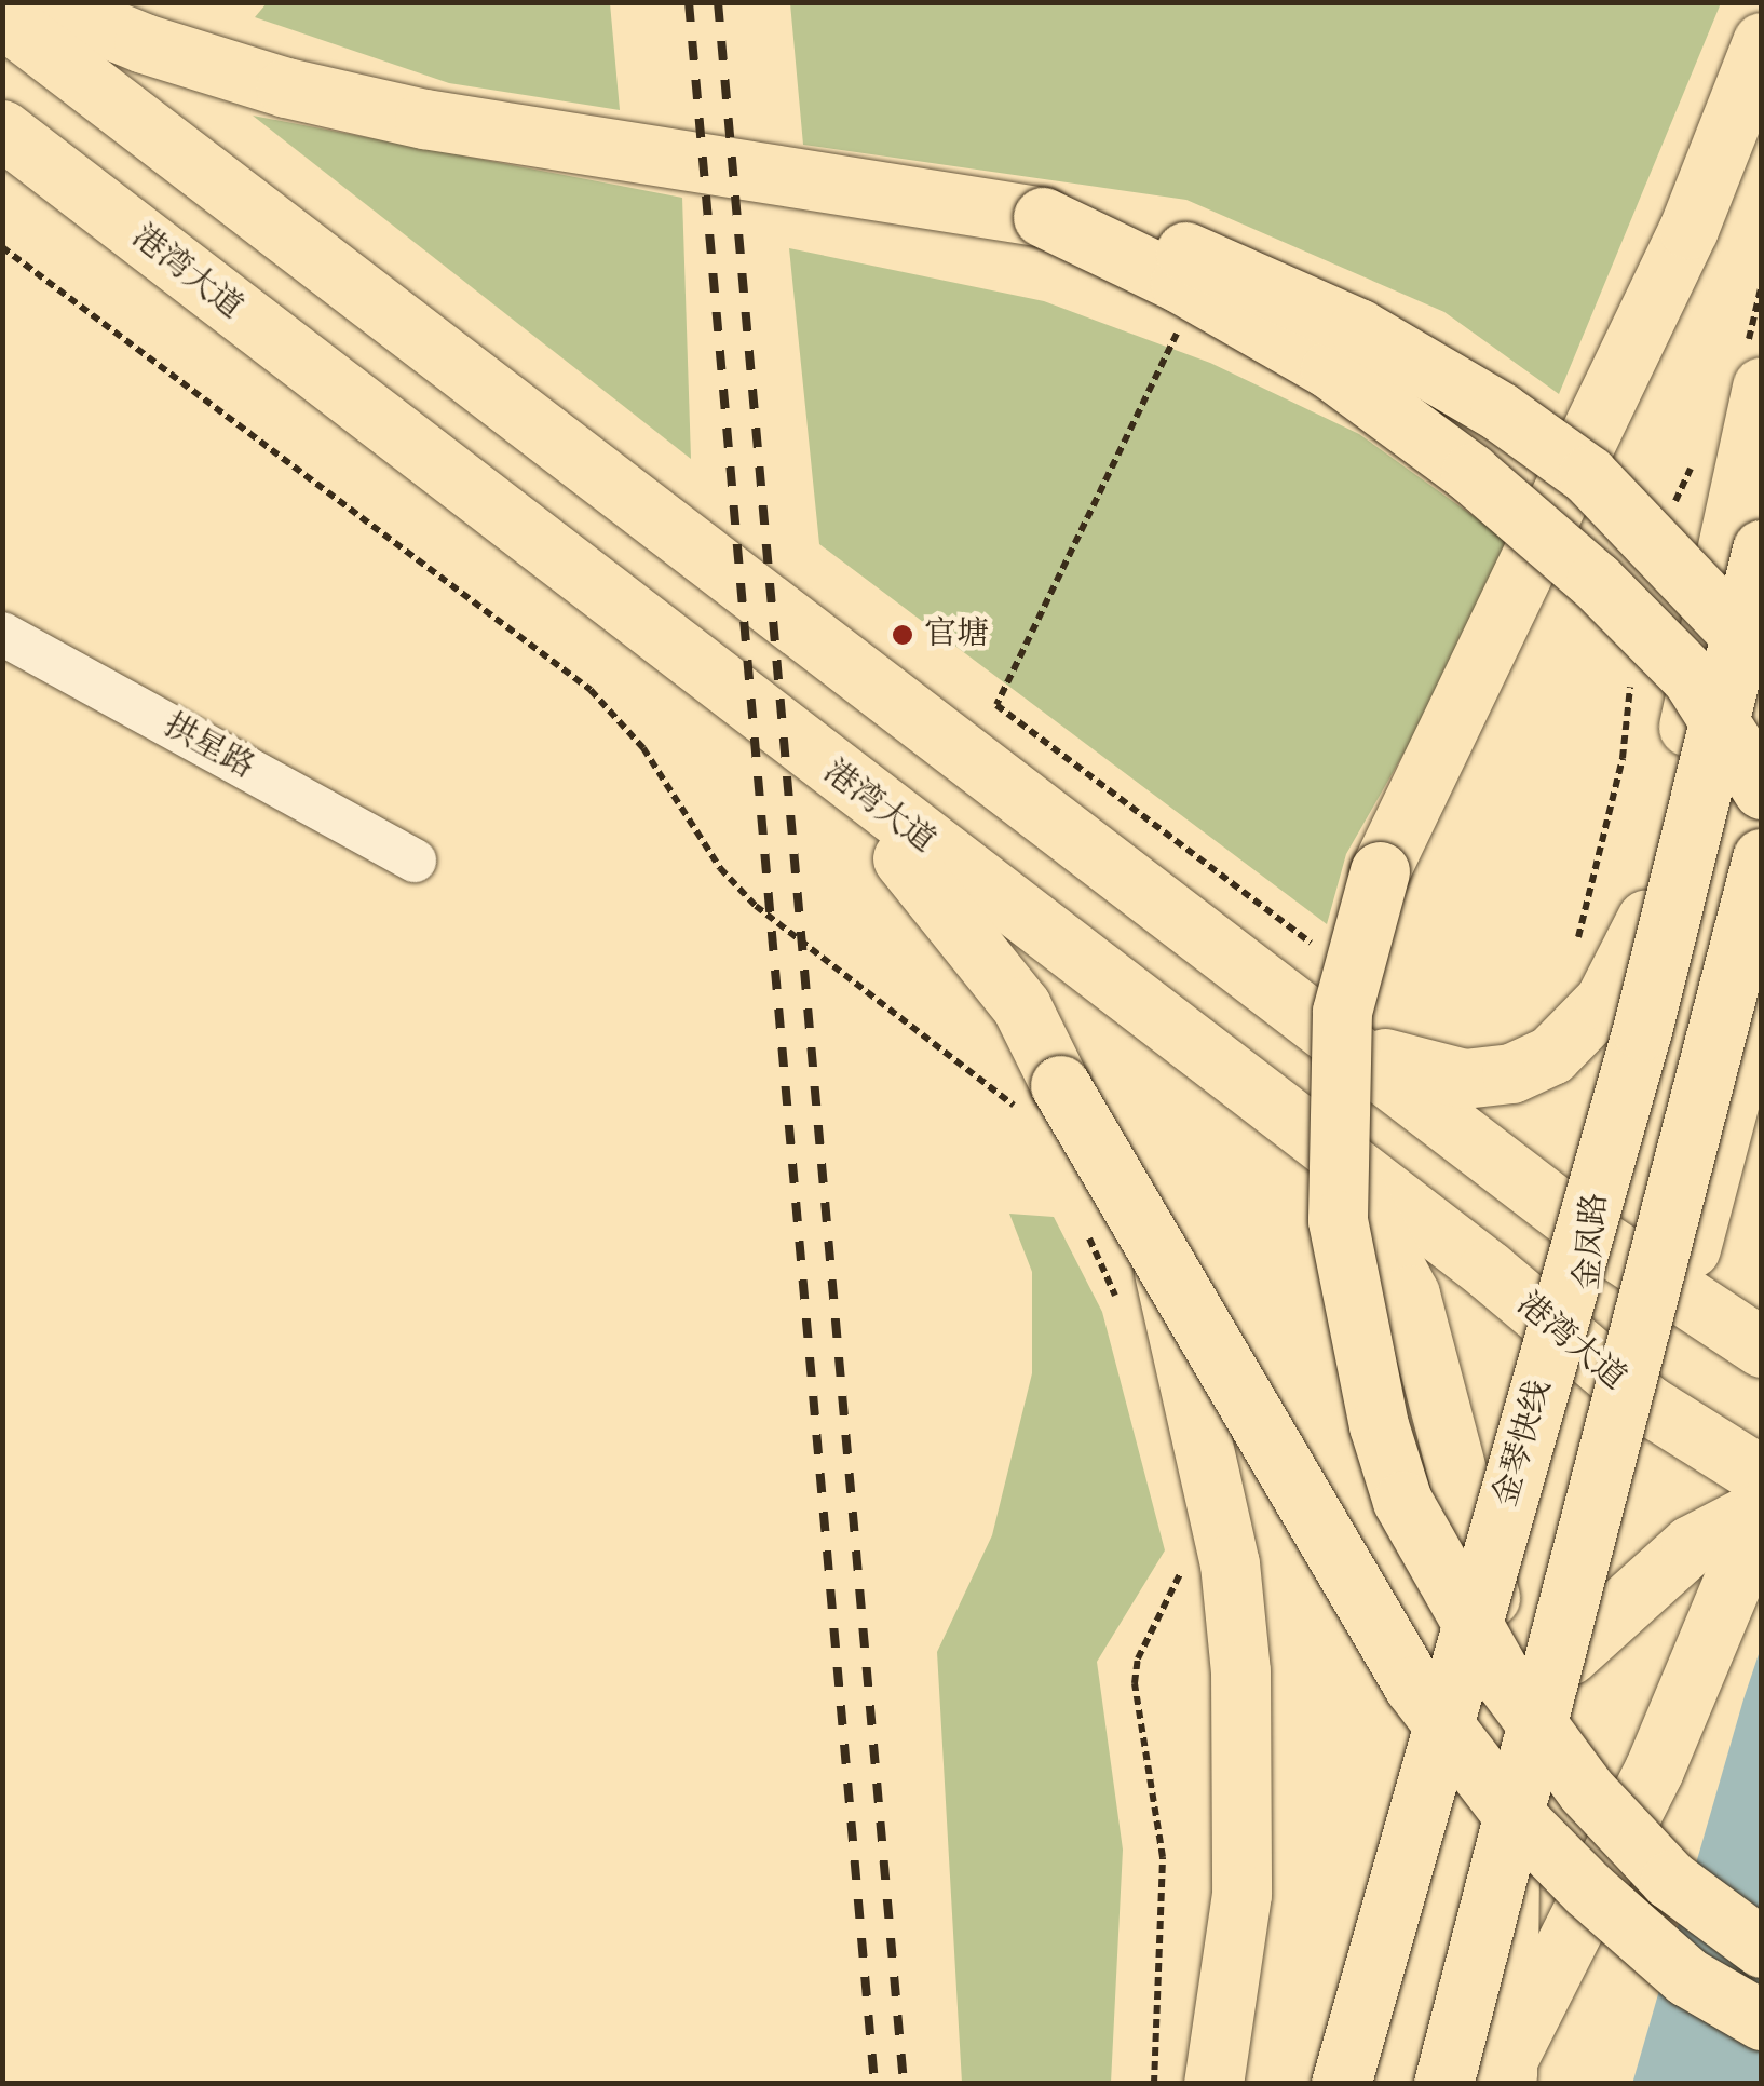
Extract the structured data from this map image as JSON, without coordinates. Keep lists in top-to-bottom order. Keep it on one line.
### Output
{"streets":{"main road":["港湾大道","金凤路","金琴快线"],"street":["拱星路"]},"crossings":[["港湾大道","金凤路"]],"places":["官塘"]}
